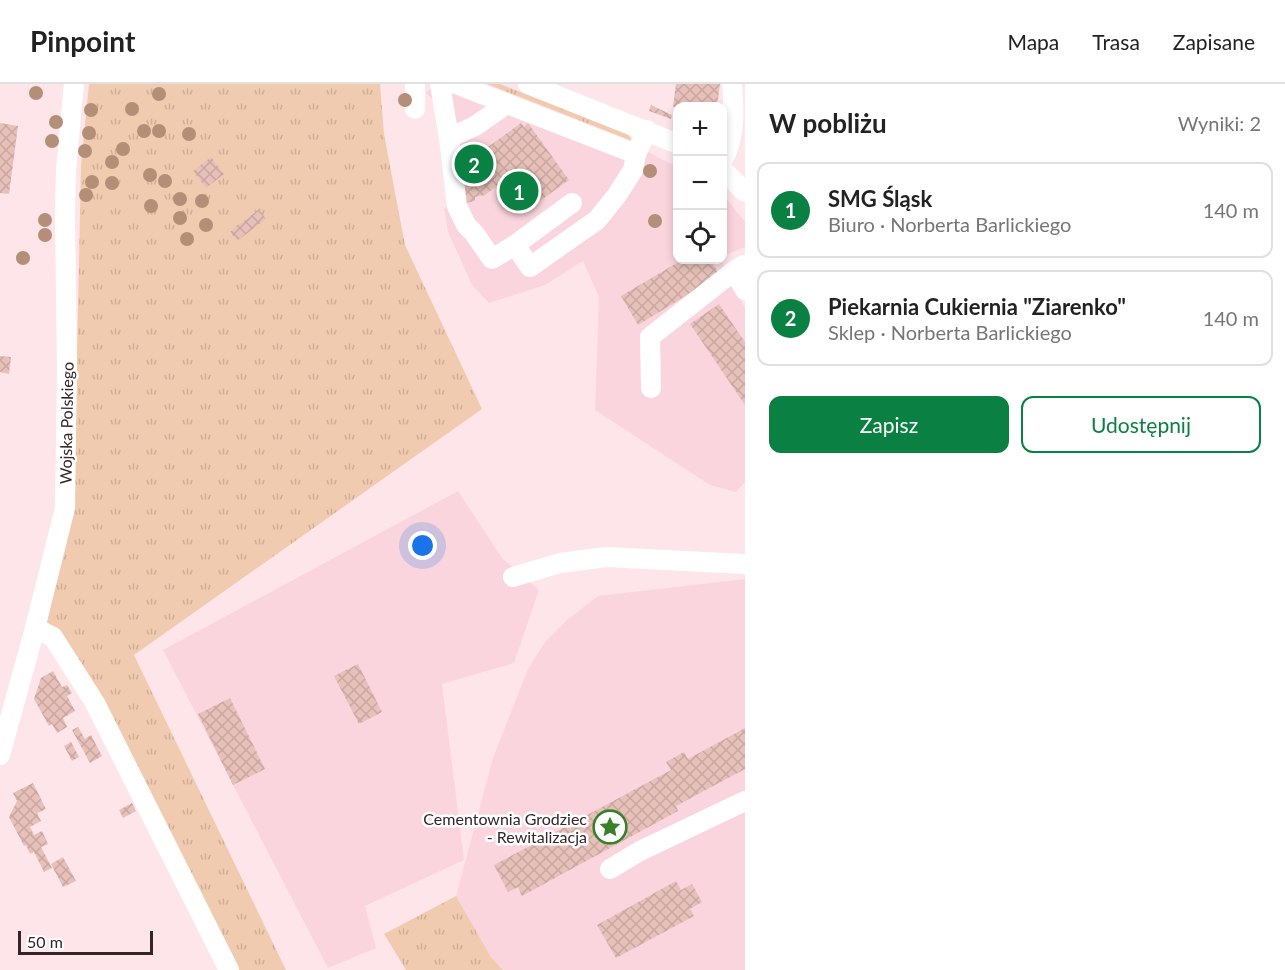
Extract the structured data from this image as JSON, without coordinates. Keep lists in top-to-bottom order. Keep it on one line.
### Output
{"streets":{"street":["Wojska Polskiego"]},"places":{"place":["Cementownia Grodziec - Rewitalizacja"]},"scale_bar":"50 m","page":{"header":"Pinpoint","nav":["Mapa","Trasa","Zapisane"],"heading":["W pobliżu","Wyniki: 2"],"map_buttons":["+","−"],"pins":["2","1"],"list":[{"mark":"1","name":"SMG Śląsk","note":"Biuro · Norberta Barlickiego","value":"140 m"},{"mark":"2","name":"Piekarnia Cukiernia \"Ziarenko\"","note":"Sklep · Norberta Barlickiego","value":"140 m"}],"buttons":["Zapisz","Udostępnij"],"scale":"50 m"}}
